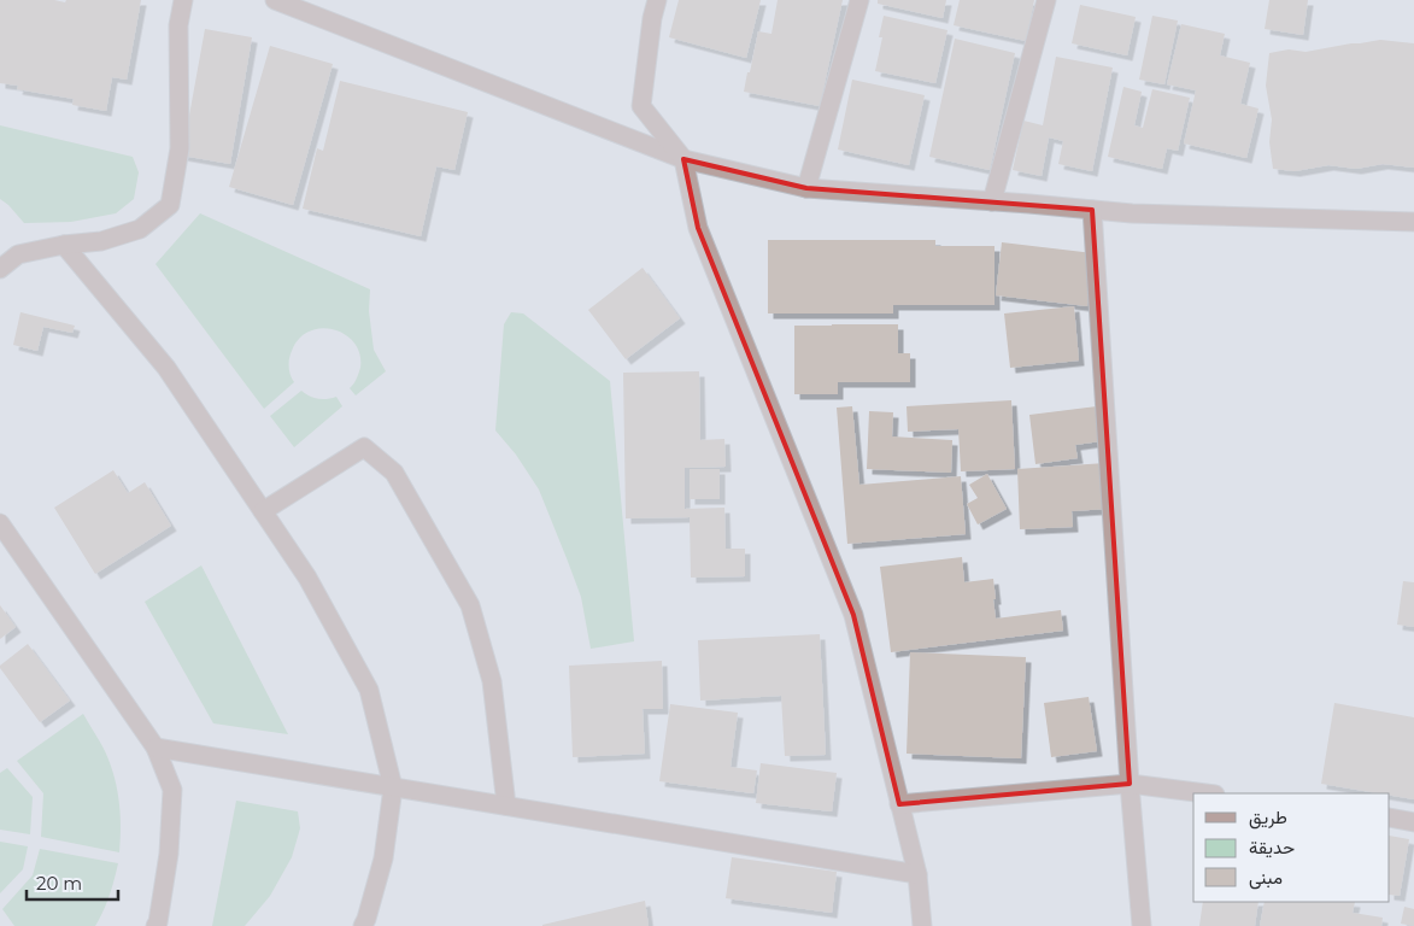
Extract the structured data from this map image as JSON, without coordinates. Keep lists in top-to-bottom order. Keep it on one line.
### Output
{"legend":["طريق","حديقة","مبنى"],"scale_bar":"20 m"}
